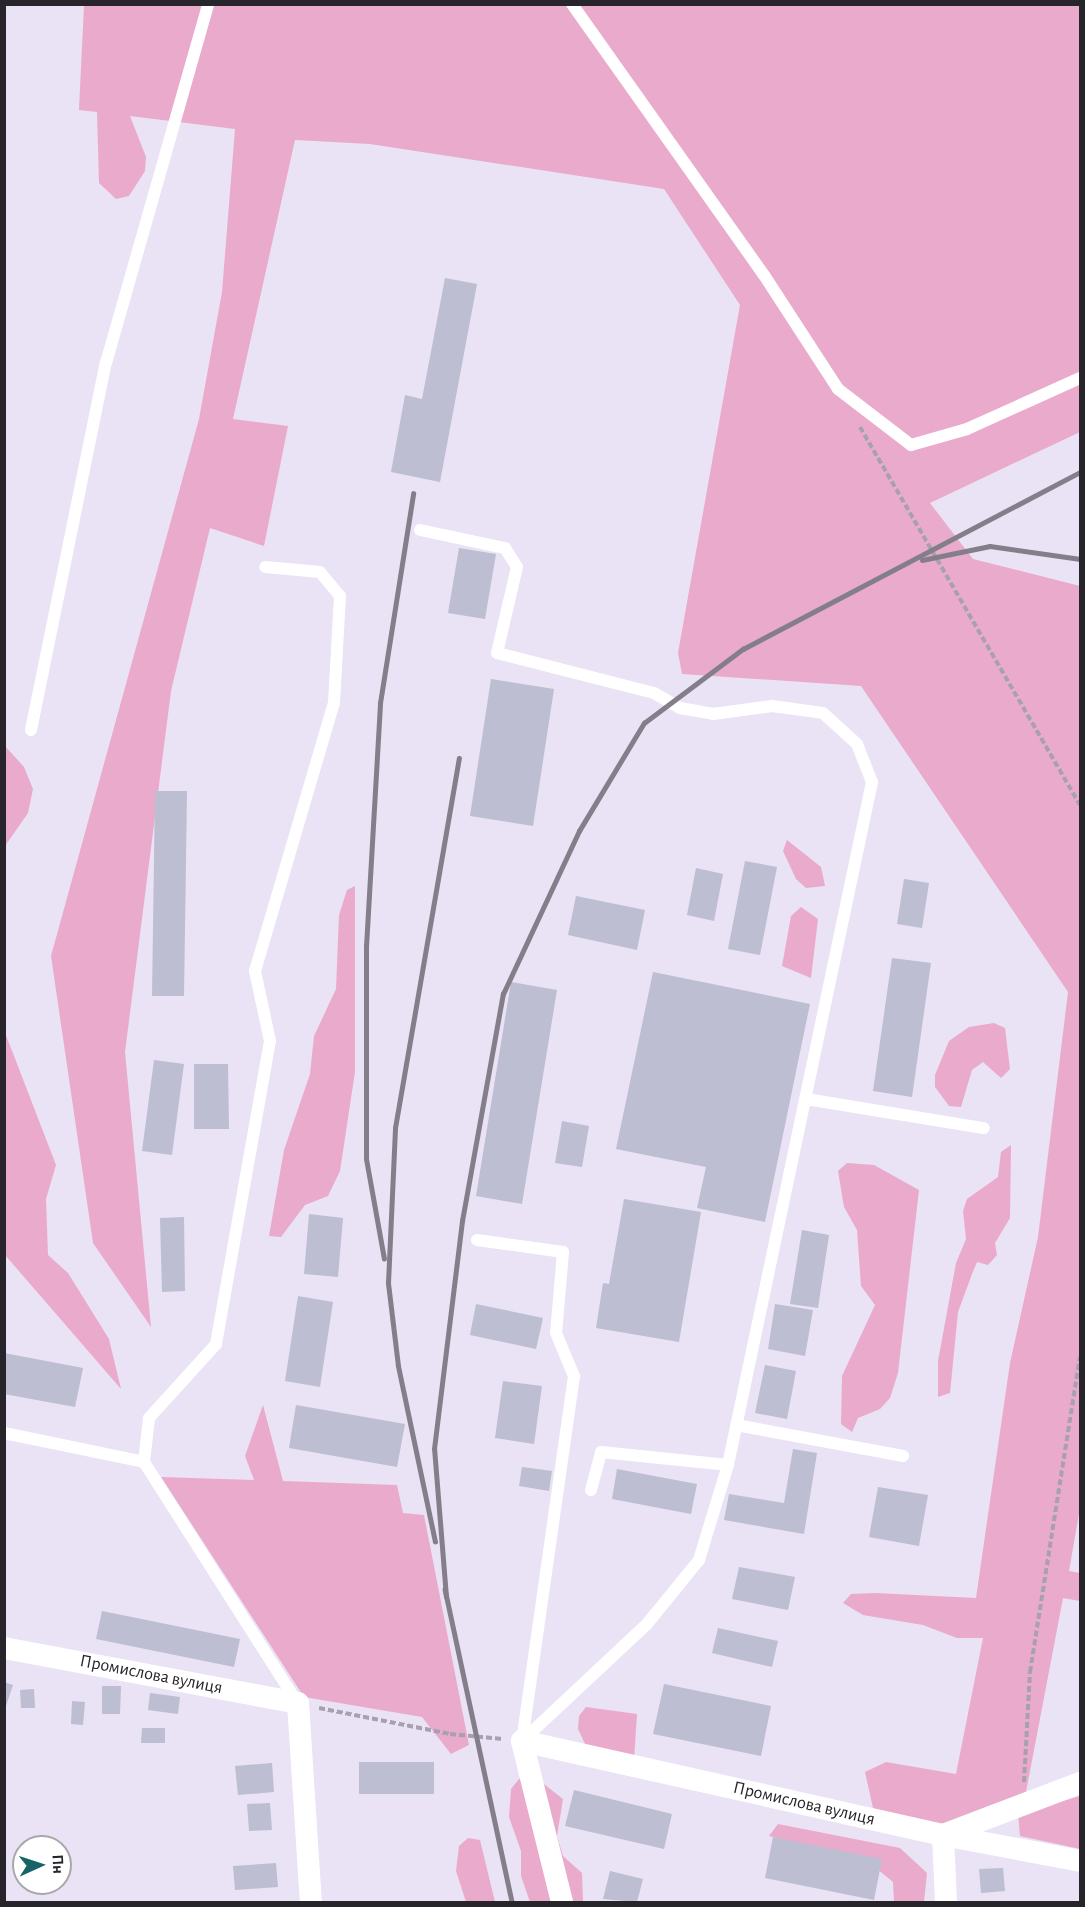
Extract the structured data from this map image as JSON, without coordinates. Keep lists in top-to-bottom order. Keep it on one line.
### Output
{"streets":{"street":["Промислова вулиця"]},"north":"right"}
